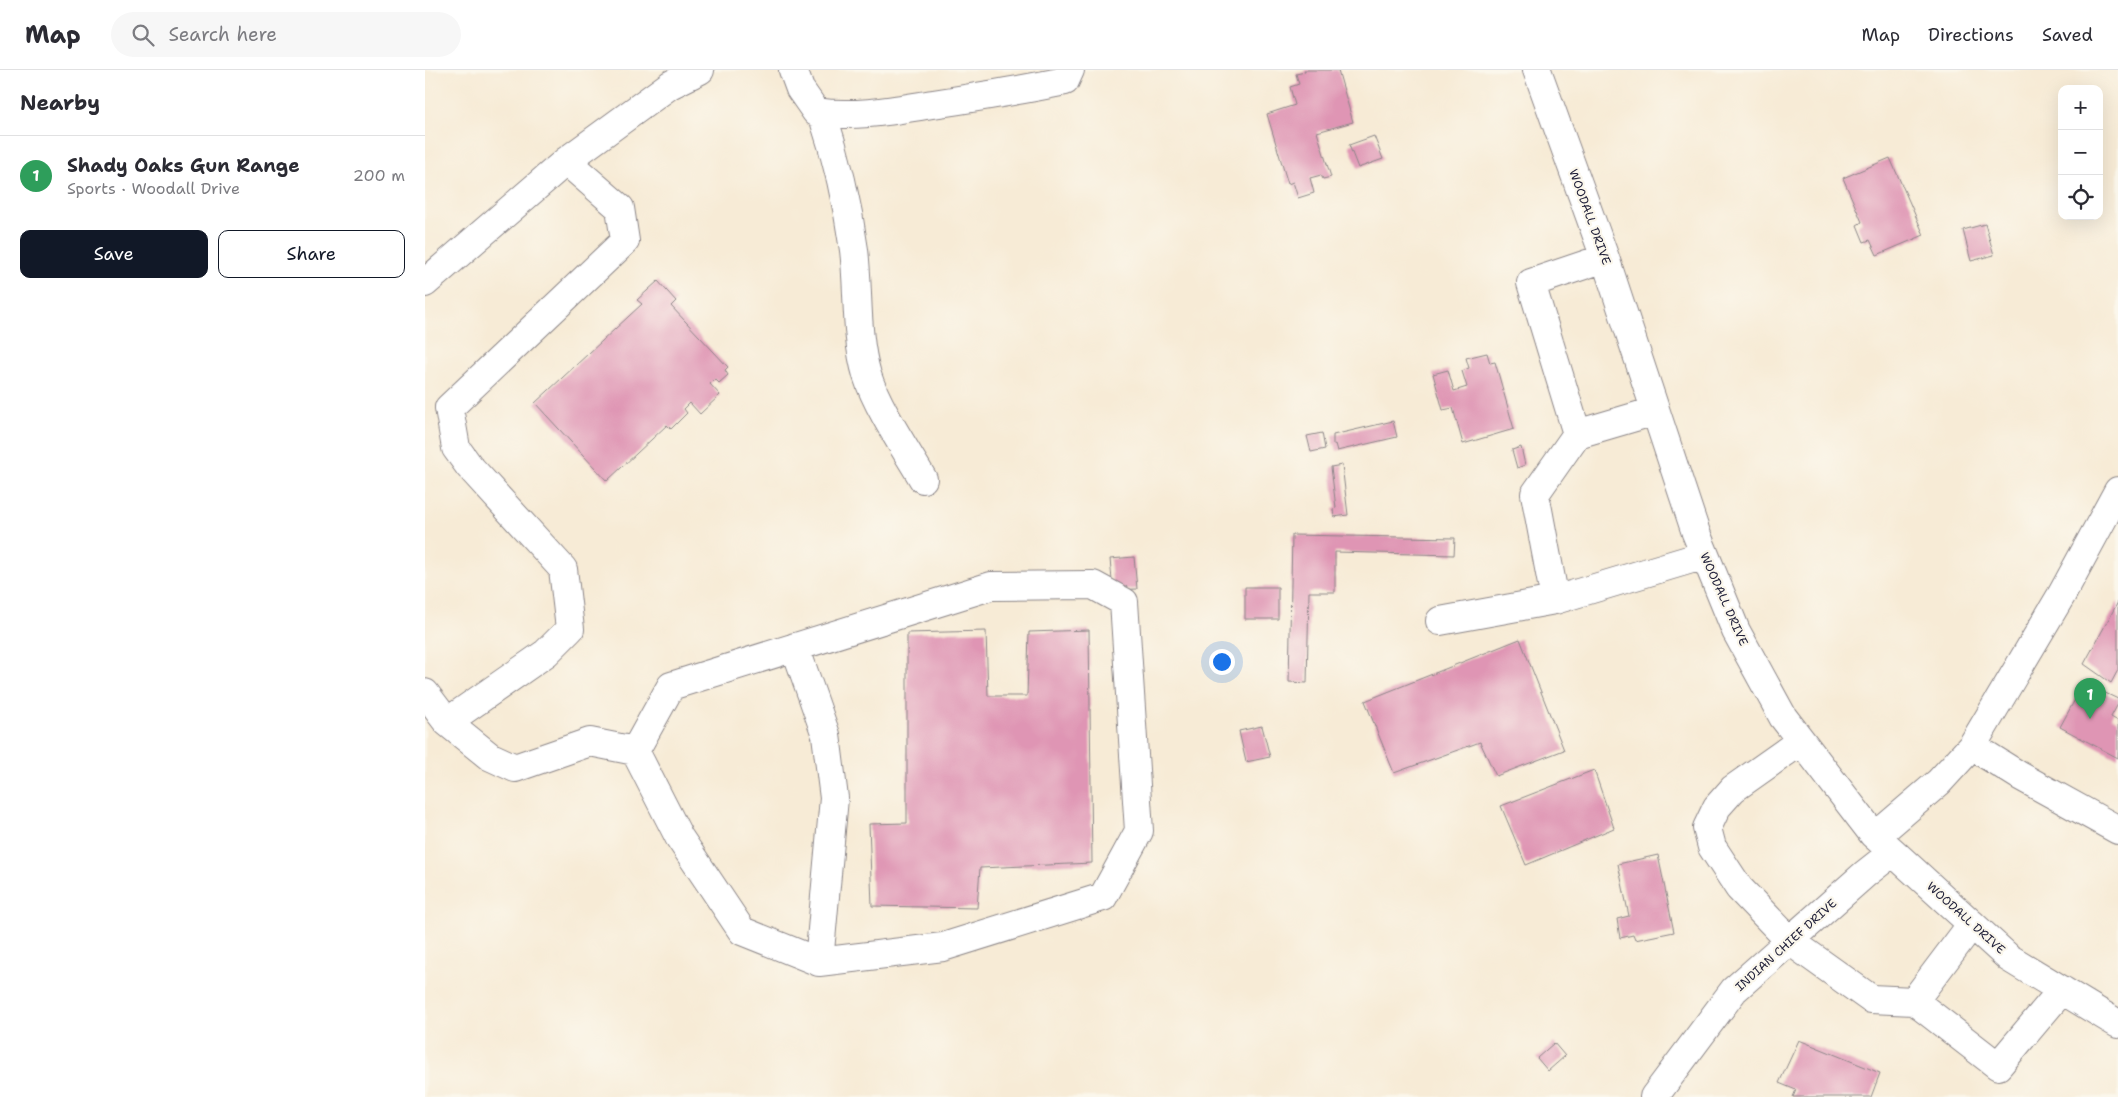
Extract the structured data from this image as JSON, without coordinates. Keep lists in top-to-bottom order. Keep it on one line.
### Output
{"streets":{"street":["WOODALL DRIVE","INDIAN CHIEF DRIVE"]},"crossings":[["WOODALL DRIVE","INDIAN CHIEF DRIVE"]],"page":{"header":"Map","search":"Search here","nav":["Map","Directions","Saved"],"heading":"Nearby","map_buttons":["+","−"],"list":[{"mark":"1","name":"Shady Oaks Gun Range","note":"Sports · Woodall Drive","value":"200 m"}],"buttons":["Save","Share"],"pins":"1"}}
